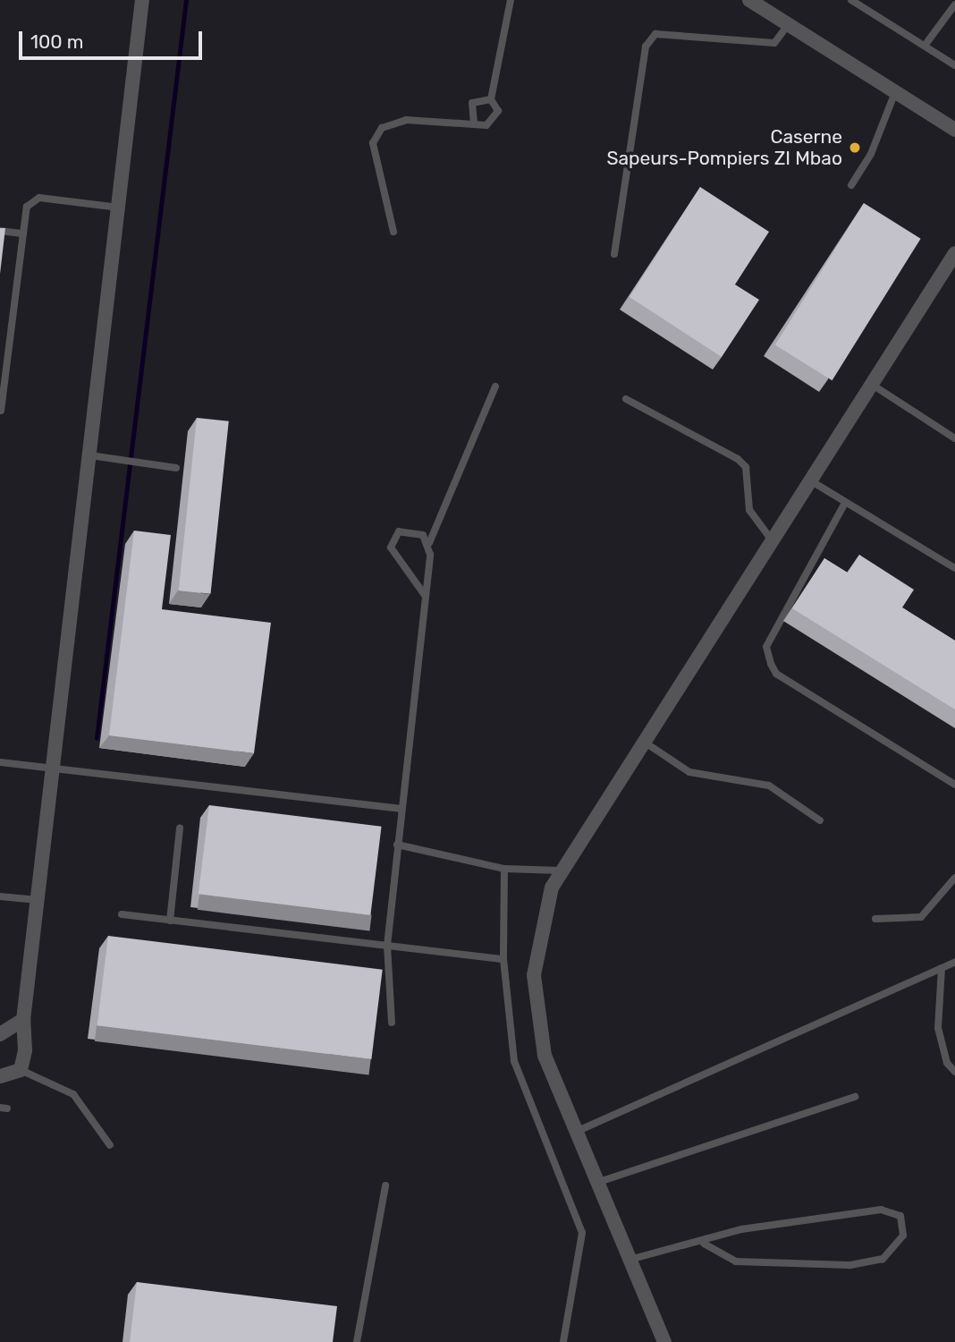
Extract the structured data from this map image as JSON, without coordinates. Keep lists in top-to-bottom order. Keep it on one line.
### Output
{"places":["Caserne Sapeurs-Pompiers ZI Mbao"],"scale_bar":"100 m"}
